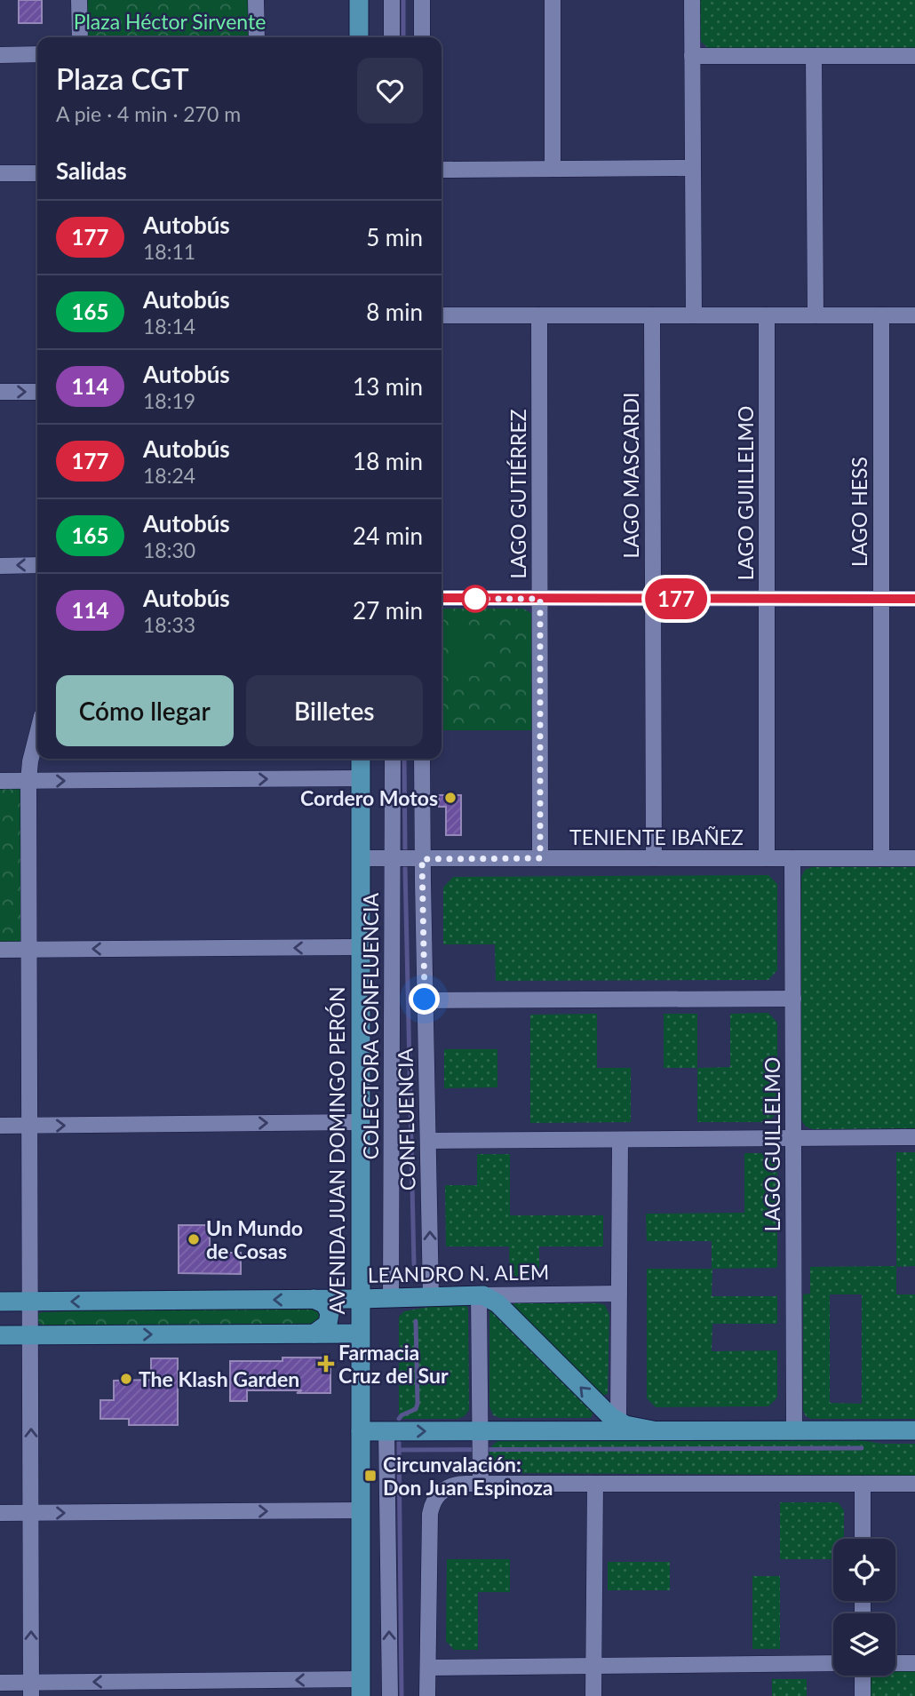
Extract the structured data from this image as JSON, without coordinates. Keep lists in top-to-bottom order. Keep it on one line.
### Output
{"streets":{"main road":["AVENIDA JUAN DOMINGO PERÓN","LEANDRO N. ALEM"],"street":["LAGO MASCARDI","LAGO GUILLELMO","LAGO GUTIÉRREZ","LAGO HESS","TENIENTE IBAÑEZ","COLECTORA CONFLUENCIA","CONFLUENCIA"]},"crossings":[["LAGO MASCARDI","TENIENTE IBAÑEZ"],["LAGO GUILLELMO","TENIENTE IBAÑEZ"],["LAGO GUTIÉRREZ","TENIENTE IBAÑEZ"],["LAGO HESS","TENIENTE IBAÑEZ"],["TENIENTE IBAÑEZ","COLECTORA CONFLUENCIA"],["TENIENTE IBAÑEZ","CONFLUENCIA"],["TENIENTE IBAÑEZ","AVENIDA JUAN DOMINGO PERÓN"],["COLECTORA CONFLUENCIA","LEANDRO N. ALEM"],["CONFLUENCIA","LEANDRO N. ALEM"],["AVENIDA JUAN DOMINGO PERÓN","LEANDRO N. ALEM"]],"parks":["Plaza Héctor Sirvente"],"places":{"other":["Cordero Motos","Un Mundo de Cosas","The Klash Garden"],"health":["Farmacia Cruz del Sur"],"transit":["Circunvalación: Don Juan Espinoza"]},"lines":["bus line 177"],"page":{"on_map":"177","heading":[["Plaza CGT","A pie · 4 min · 270 m"],"Salidas"],"list":[{"mark":"177","name":"Autobús","note":"18:11","value":"5 min"},{"mark":"165","name":"Autobús","note":"18:14","value":"8 min"},{"mark":"114","name":"Autobús","note":"18:19","value":"13 min"},{"mark":"177","name":"Autobús","note":"18:24","value":"18 min"},{"mark":"165","name":"Autobús","note":"18:30","value":"24 min"},{"mark":"114","name":"Autobús","note":"18:33","value":"27 min"}],"buttons":["Cómo llegar","Billetes"]}}
